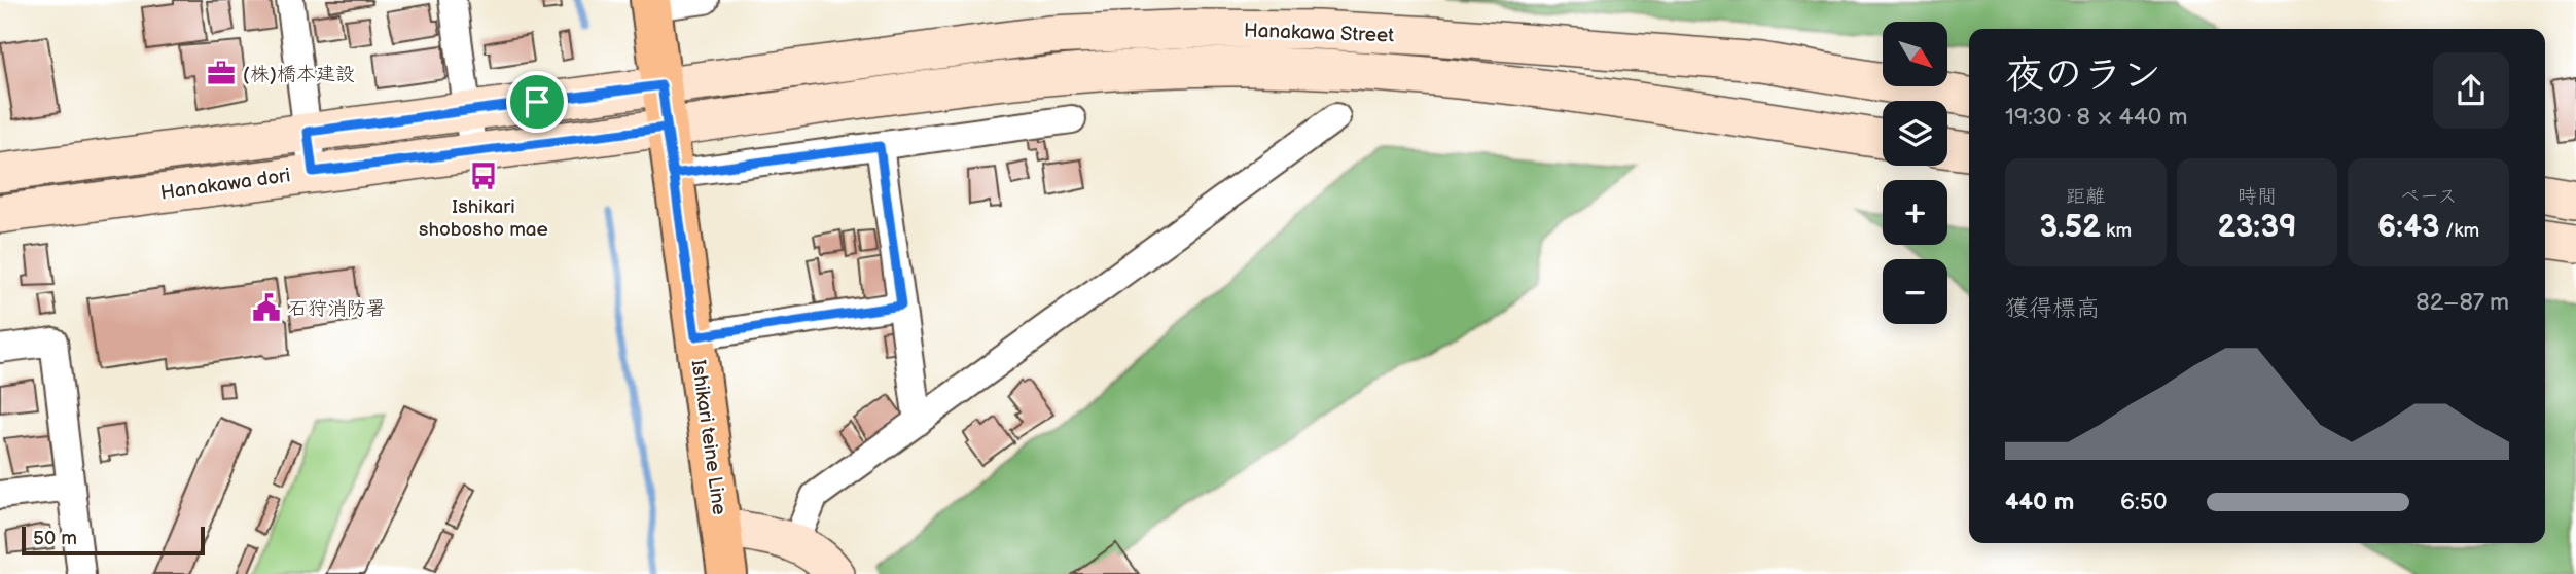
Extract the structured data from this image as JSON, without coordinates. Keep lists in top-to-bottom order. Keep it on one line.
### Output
{"streets":{"main road":["Ishikari teine Line"],"street":["Hanakawa Street","Hanakawa dori"]},"crossings":[["Hanakawa Street","Hanakawa dori"],["Hanakawa Street","Ishikari teine Line"],["Hanakawa dori","Ishikari teine Line"]],"places":{"office":["(株)橋本建設"],"bus stop":["Ishikari shobosho mae"],"public building":["石狩消防署"]},"scale_bar":"50 m","north":"bottom right","page":{"map_buttons":["+","−"],"heading":["夜のラン","19:30 · 8 × 440 m"],"stats":[["距離","3.52 km"],["時間","23:39"],["ペース","6:43 /km"]],"chart":["獲得標高","82–87 m"],"list":[{"name":"440 m","note":"6:50"}],"scale":"50 m"}}
